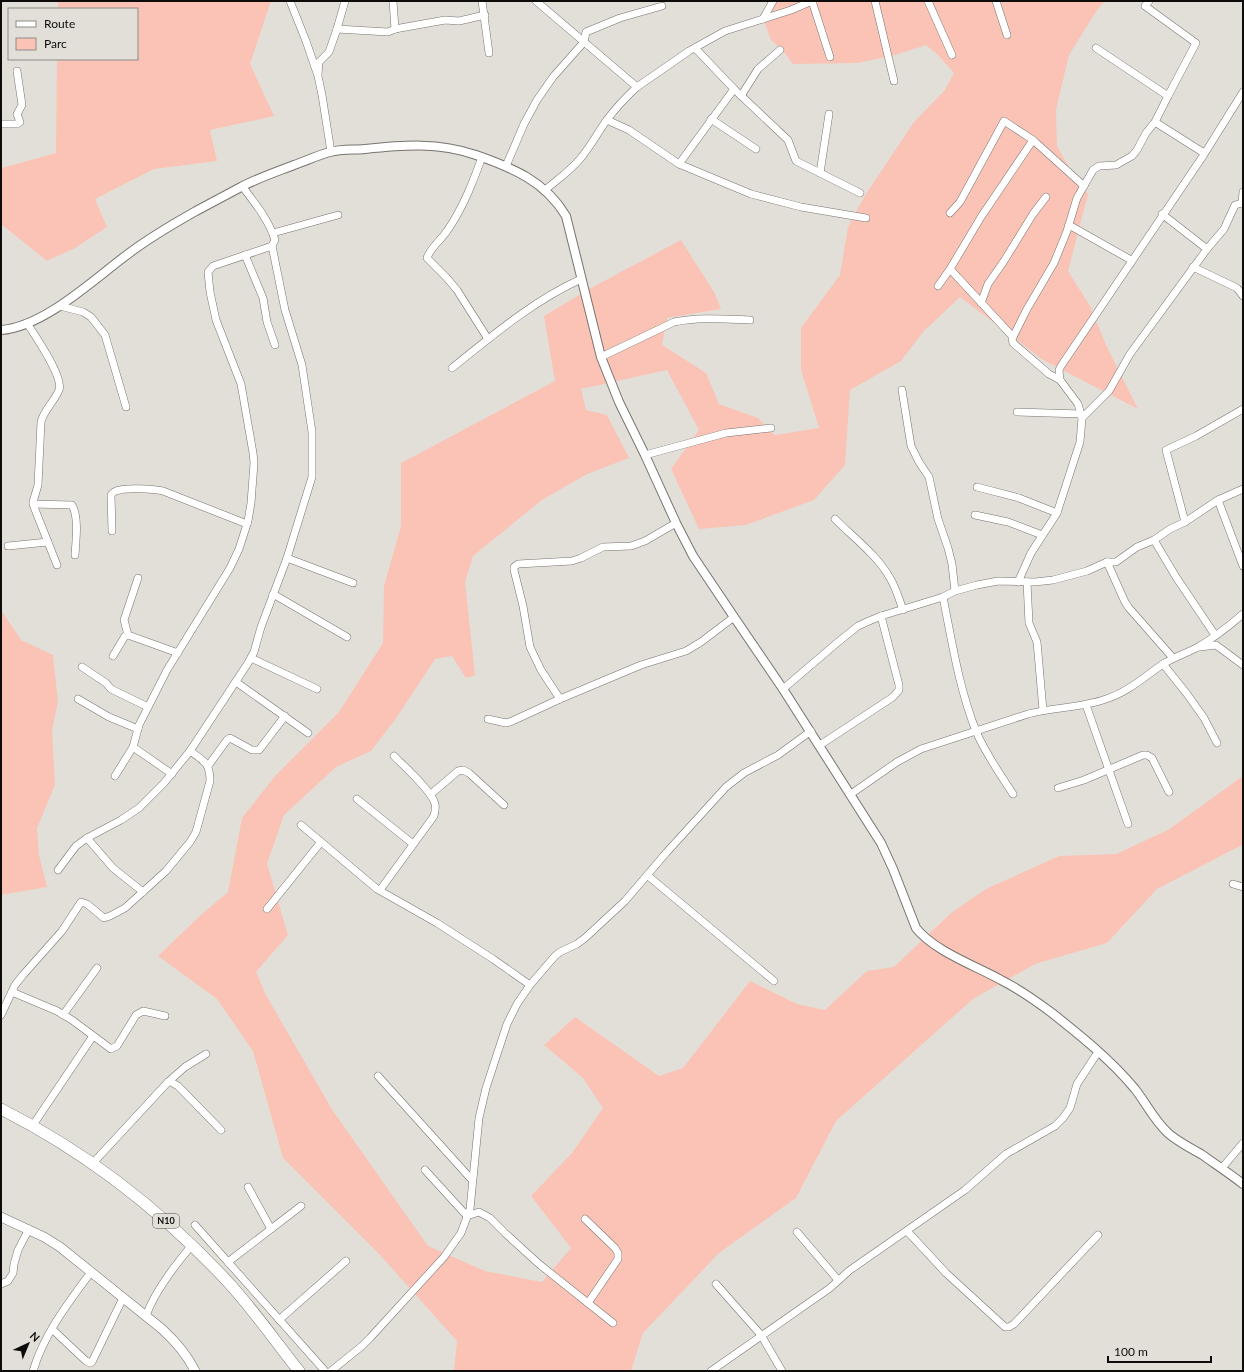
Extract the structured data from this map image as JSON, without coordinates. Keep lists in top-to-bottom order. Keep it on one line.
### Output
{"streets":{"highway":["N10"]},"legend":["Route","Parc"],"scale_bar":"100 m","north":"top right"}
